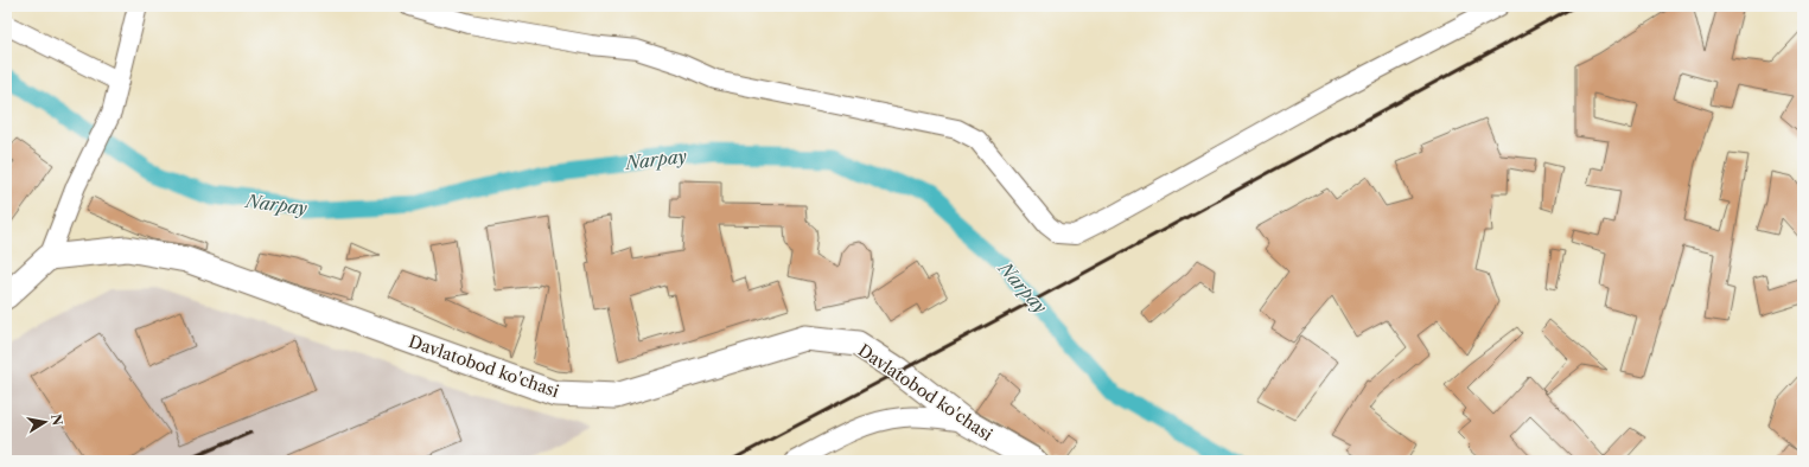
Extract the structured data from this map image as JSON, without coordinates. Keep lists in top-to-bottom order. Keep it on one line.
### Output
{"streets":{"street":["Davlatobod ko'chasi"]},"water":["Narpay"],"north":"right"}
